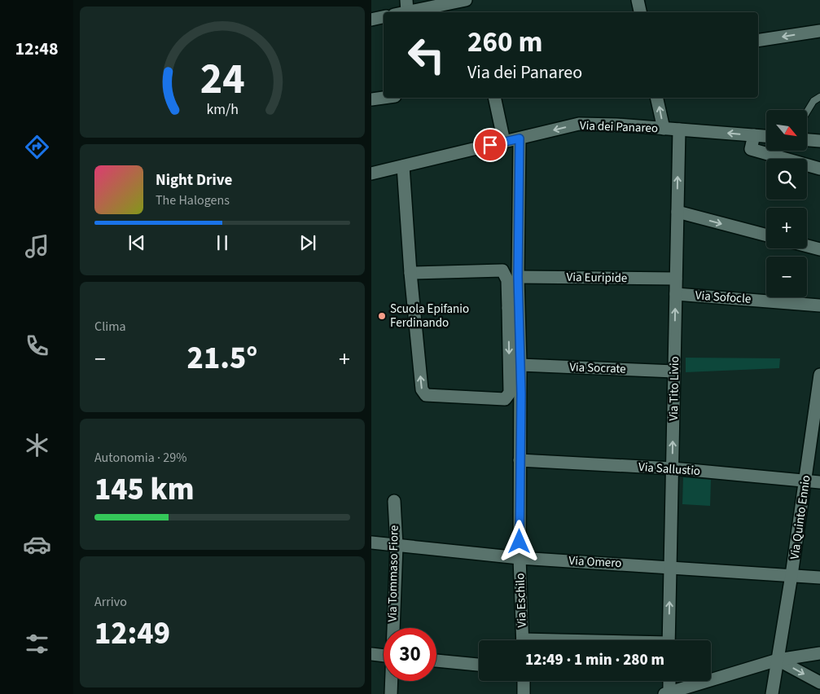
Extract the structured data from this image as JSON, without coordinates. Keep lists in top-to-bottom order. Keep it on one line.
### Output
{"streets":{"street":["Via dei Panareo","Via Euripide","Via Sofocle","Via Socrate","Via Tito Livio","Via Sallustio","Via Quinto Ennio","Via Omero","Via Tommaso Fiore","Via Eschilo"]},"crossings":[["Via dei Panareo","Via Tito Livio"],["Via dei Panareo","Via Eschilo"],["Via Euripide","Via Tito Livio"],["Via Euripide","Via Eschilo"],["Via Sofocle","Via Tito Livio"],["Via Socrate","Via Tito Livio"],["Via Socrate","Via Eschilo"],["Via Tito Livio","Via Sallustio"],["Via Tito Livio","Via Omero"],["Via Sallustio","Via Quinto Ennio"],["Via Sallustio","Via Eschilo"],["Via Quinto Ennio","Via Omero"],["Via Omero","Via Tommaso Fiore"],["Via Omero","Via Eschilo"]],"one_way":["Via Tito Livio"],"places":["Scuola Epifanio Ferdinando"],"north":"bottom right","page":{"tabs":"12:48","turn":["260 m","Via dei Panareo"],"map_buttons":["+","−"],"song":["Night Drive","The Halogens"],"tile":["Clima",["Autonomia · 29%","145 km"],["Arrivo","12:49"]],"heat":["−","21.5°","+"],"limit":"30","trip":"12:49 · 1 min · 280 m","gauge":["24","km/h"]}}
